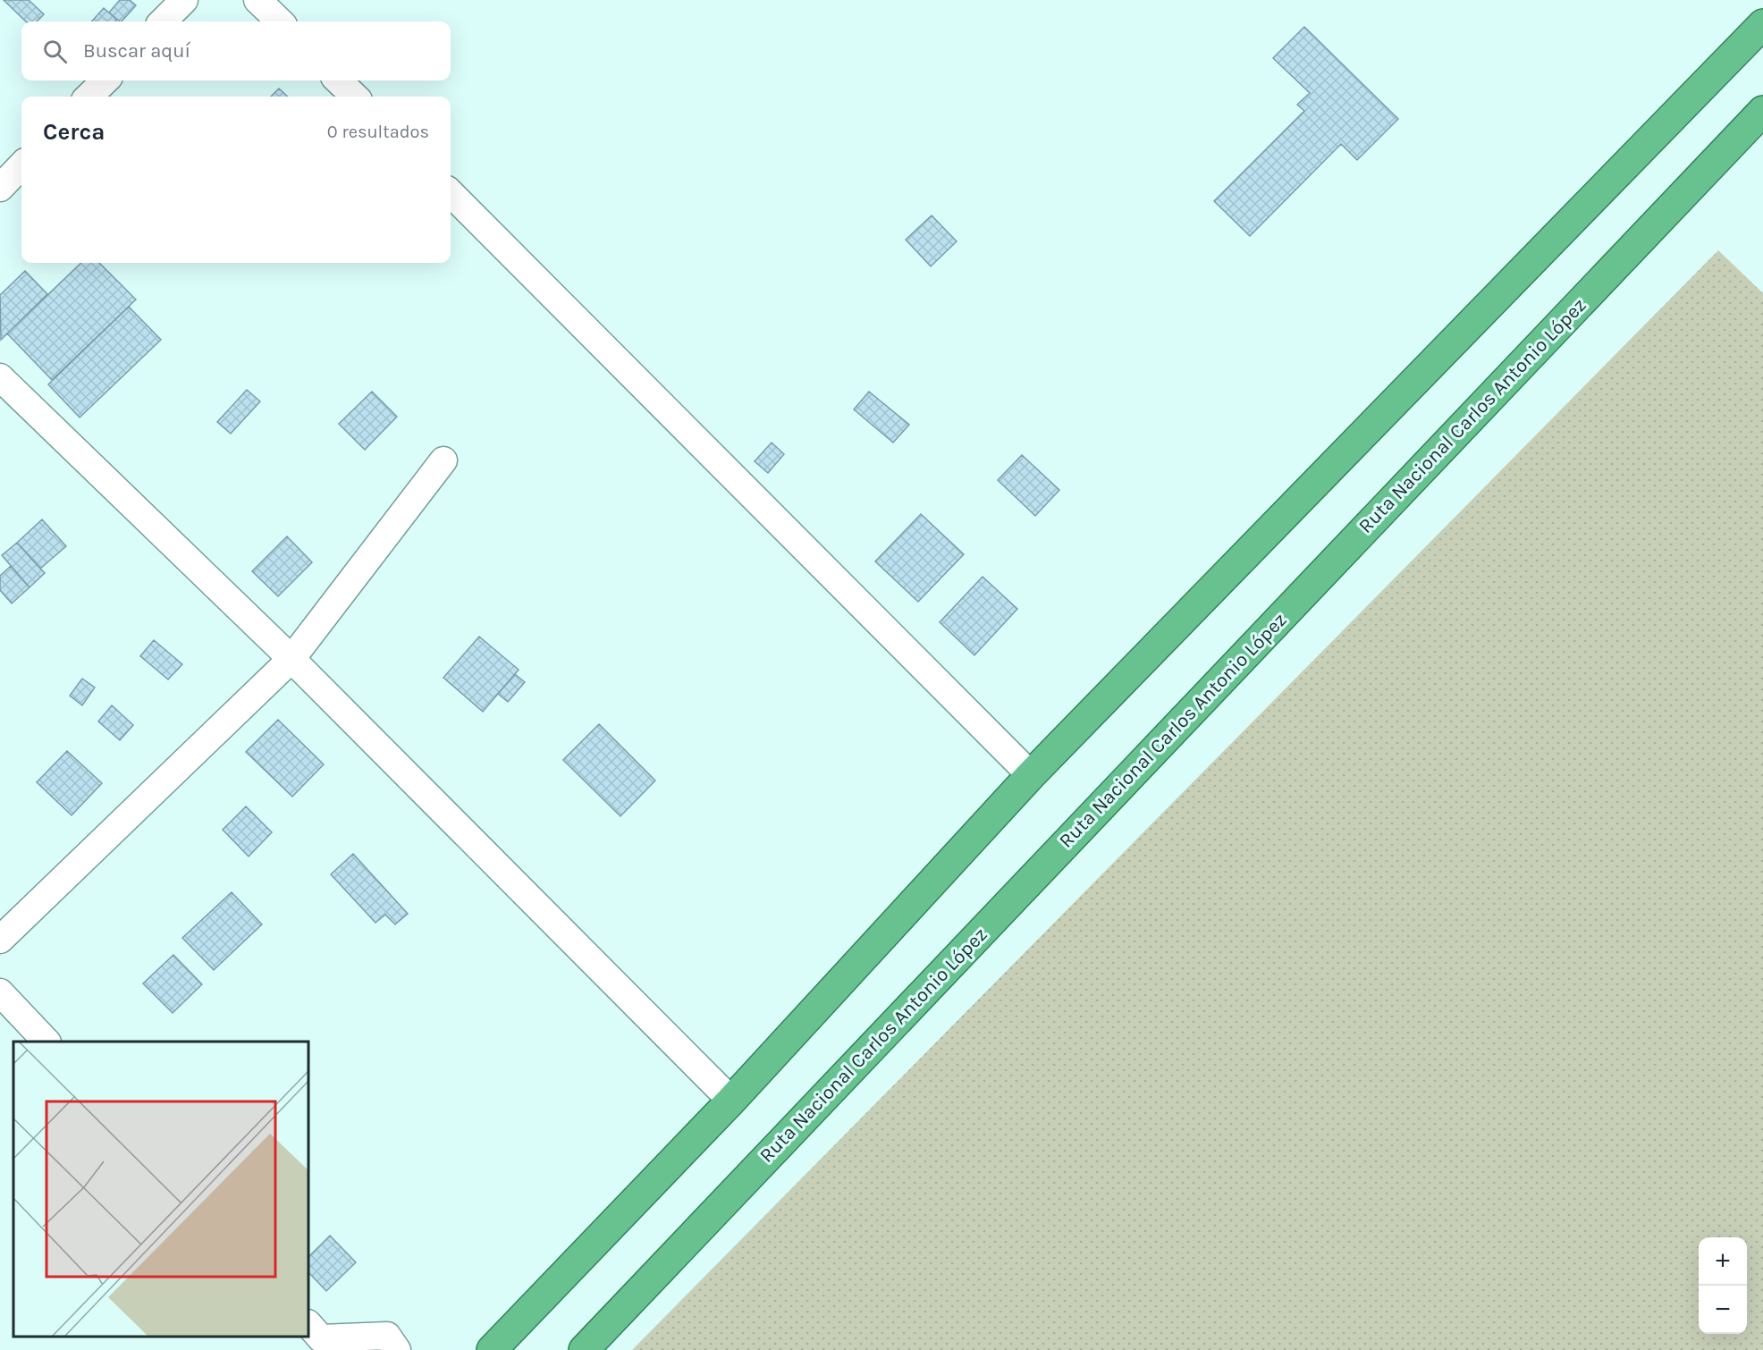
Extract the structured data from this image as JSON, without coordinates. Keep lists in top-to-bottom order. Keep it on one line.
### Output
{"streets":{"highway":["Ruta Nacional Carlos Antonio López"]},"page":{"search":"Buscar aquí","heading":["Cerca","0 resultados"],"map_buttons":["+","−"]}}
